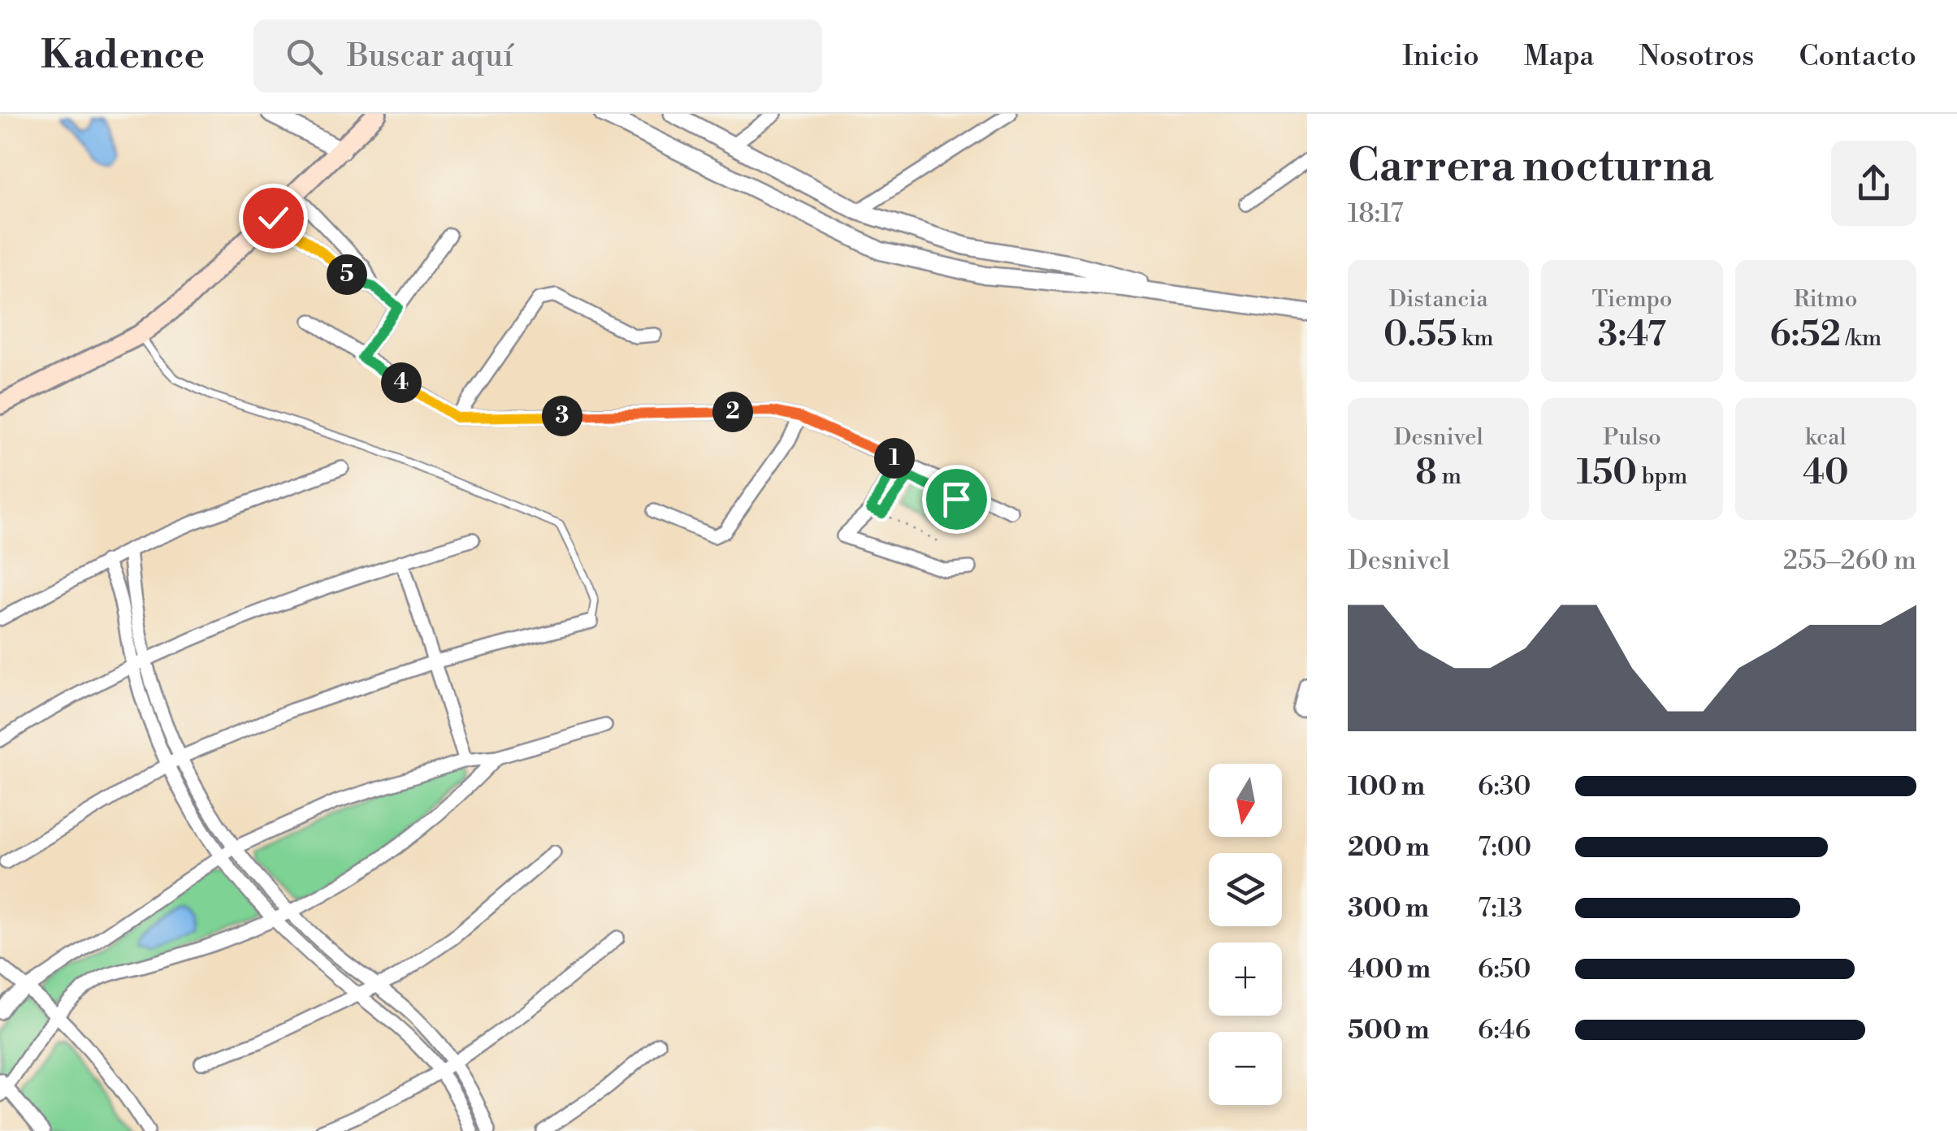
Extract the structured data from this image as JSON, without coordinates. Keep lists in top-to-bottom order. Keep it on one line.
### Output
{"north":"bottom","page":{"header":"Kadence","search":"Buscar aquí","nav":["Inicio","Mapa","Nosotros","Contacto"],"heading":["Carrera nocturna","18:17"],"stats":[["Distancia","0.55 km"],["Tiempo","3:47"],["Ritmo","6:52 /km"],["Desnivel","8 m"],["Pulso","150 bpm"],["kcal","40"]],"pins":["5","4","2","3","1"],"chart":["Desnivel","255–260 m"],"list":[{"name":"100 m","note":"6:30"},{"name":"200 m","note":"7:00"},{"name":"300 m","note":"7:13"},{"name":"400 m","note":"6:50"},{"name":"500 m","note":"6:46"}],"map_buttons":["+","−"]}}
